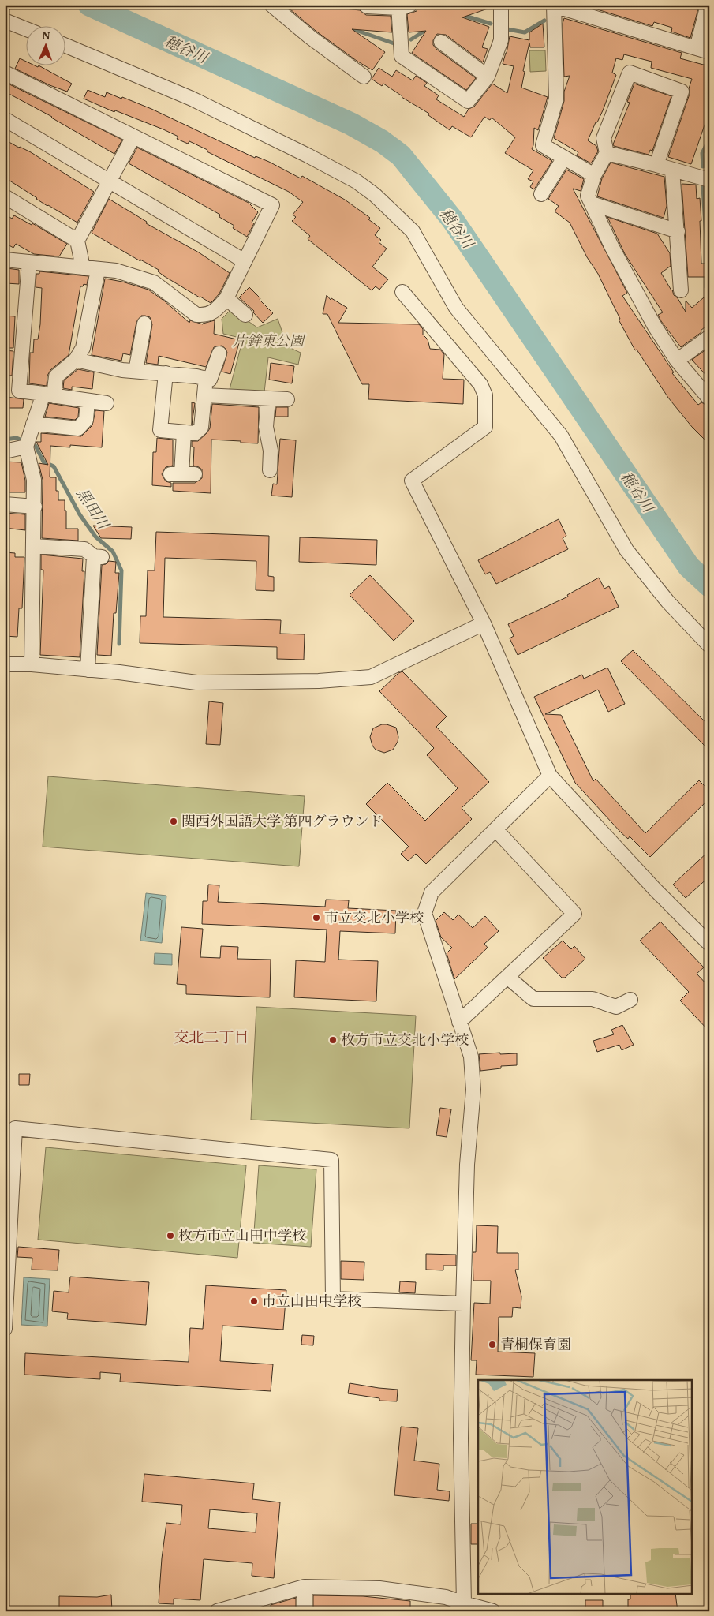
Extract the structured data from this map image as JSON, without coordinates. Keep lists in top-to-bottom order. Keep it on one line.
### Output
{"districts":["交北二丁目"],"water":["穂谷川","黒田川"],"parks":["片鉾東公園"],"places":["関西外国語大学 第四グラウンド","市立交北小学校","枚方市立交北小学校","枚方市立山田中学校","市立山田中学校","青桐保育園"],"north":"top"}
